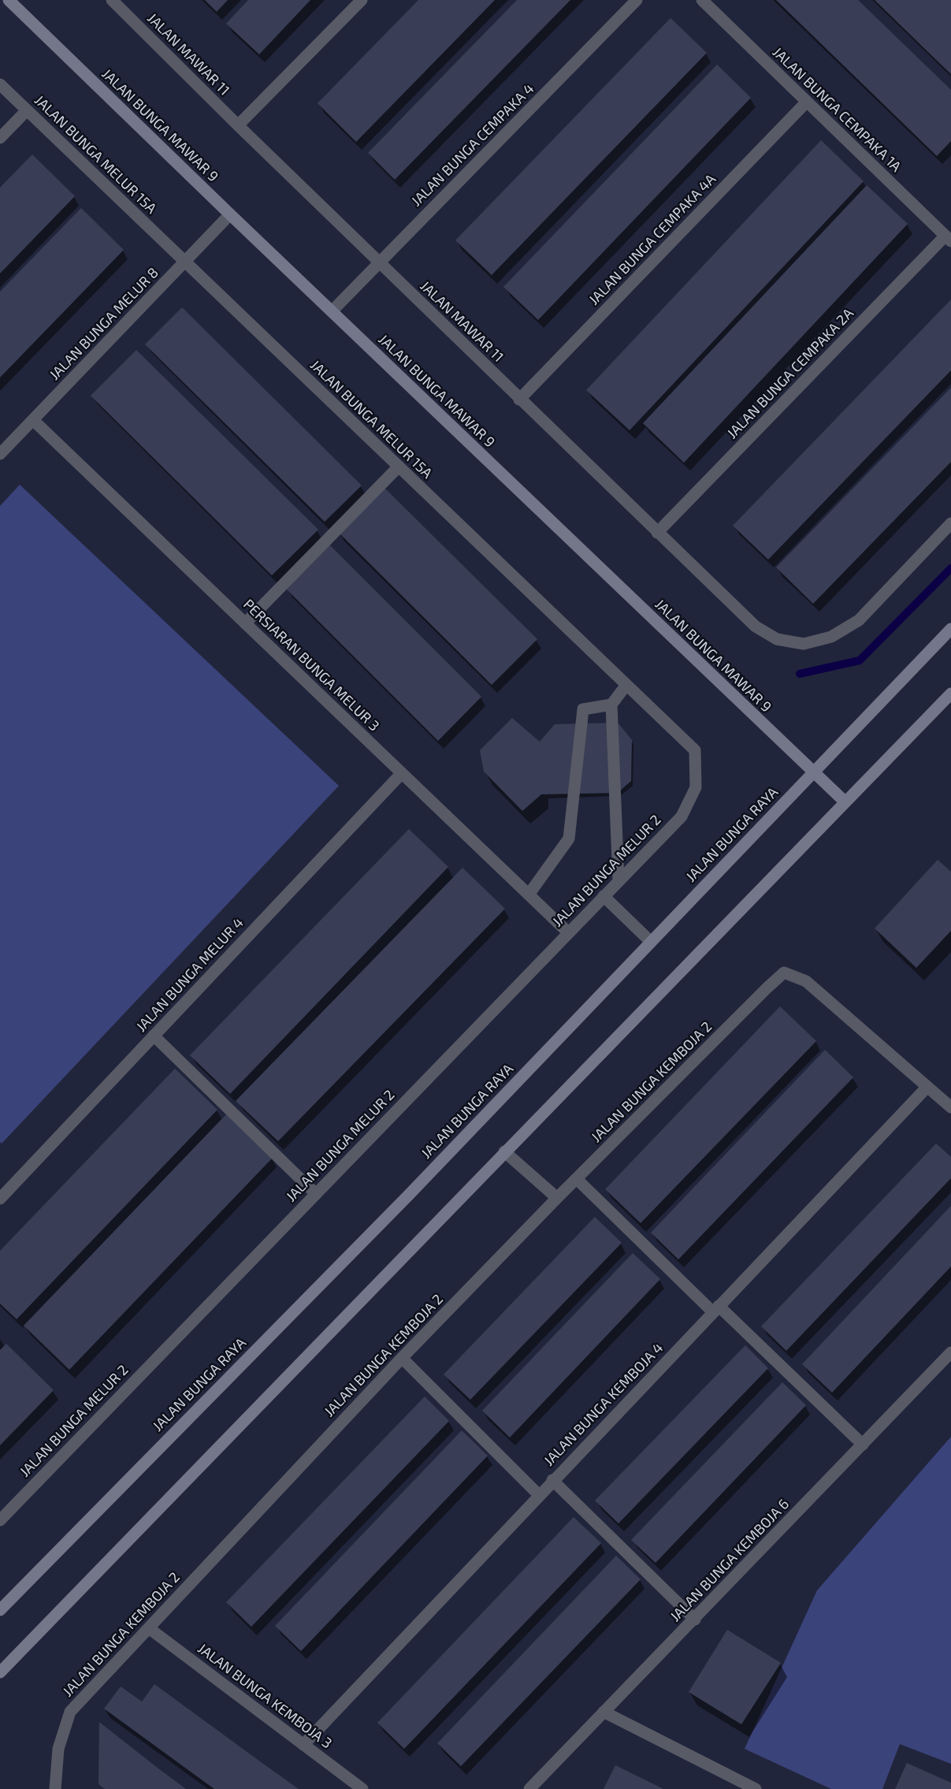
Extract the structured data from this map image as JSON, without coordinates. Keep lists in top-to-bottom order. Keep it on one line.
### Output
{"streets":{"street":["JALAN MAWAR 11","JALAN BUNGA CEMPAKA 1A","JALAN BUNGA MAWAR 9","JALAN BUNGA CEMPAKA 4","JALAN BUNGA MELUR 15A","JALAN BUNGA CEMPAKA 4A","JALAN BUNGA MELUR 8","JALAN BUNGA CEMPAKA 2A","PERSIARAN BUNGA MELUR 3","JALAN BUNGA RAYA","JALAN BUNGA MELUR 2","JALAN BUNGA MELUR 4","JALAN BUNGA KEMBOJA 2","JALAN BUNGA KEMBOJA 4","JALAN BUNGA KEMBOJA 6","JALAN BUNGA KEMBOJA 3"]},"crossings":[["JALAN MAWAR 11","JALAN BUNGA CEMPAKA 4"],["JALAN MAWAR 11","JALAN BUNGA CEMPAKA 4A"],["JALAN MAWAR 11","JALAN BUNGA CEMPAKA 2A"],["JALAN BUNGA CEMPAKA 1A","JALAN BUNGA CEMPAKA 4A"],["JALAN BUNGA CEMPAKA 1A","JALAN BUNGA CEMPAKA 2A"],["JALAN BUNGA MAWAR 9","JALAN BUNGA CEMPAKA 4"],["JALAN BUNGA MAWAR 9","JALAN BUNGA MELUR 8"],["JALAN BUNGA MAWAR 9","JALAN BUNGA RAYA"],["JALAN BUNGA MELUR 15A","JALAN BUNGA MELUR 8"],["JALAN BUNGA MELUR 15A","JALAN BUNGA MELUR 2"],["JALAN BUNGA MELUR 8","PERSIARAN BUNGA MELUR 3"],["PERSIARAN BUNGA MELUR 3","JALAN BUNGA MELUR 2"],["PERSIARAN BUNGA MELUR 3","JALAN BUNGA MELUR 4"],["JALAN BUNGA KEMBOJA 2","JALAN BUNGA KEMBOJA 4"],["JALAN BUNGA KEMBOJA 2","JALAN BUNGA KEMBOJA 3"],["JALAN BUNGA KEMBOJA 4","JALAN BUNGA KEMBOJA 3"]]}
